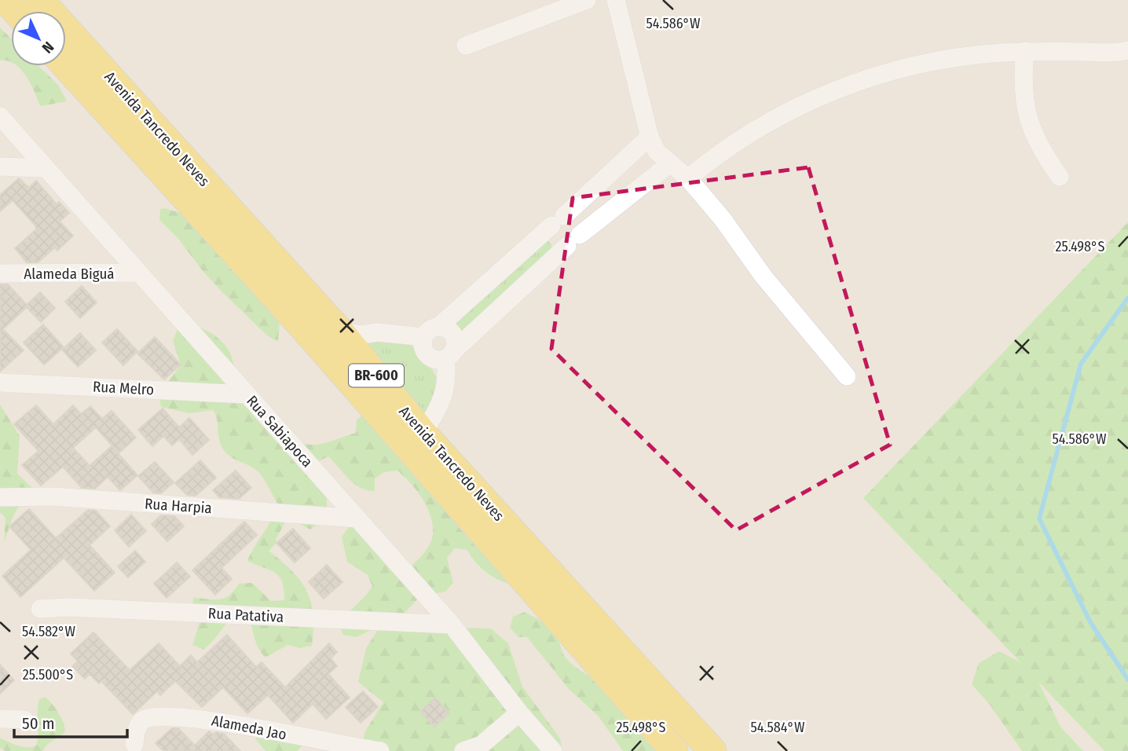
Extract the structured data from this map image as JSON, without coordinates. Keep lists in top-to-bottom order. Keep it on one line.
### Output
{"streets":{"main road":["Avenida Tancredo Neves","BR-600"],"street":["Alameda Biguá","Rua Melro","Rua Sabiapoca","Rua Harpia","Rua Patativa","Alameda Jao"]},"crossings":[["Alameda Biguá","Rua Sabiapoca"],["Rua Melro","Rua Sabiapoca"],["Rua Sabiapoca","Rua Harpia"],["Rua Sabiapoca","Rua Patativa"]],"scale_bar":"50 m","north":"bottom right","coordinates":["54.586°W","25.498°S","54.582°W","25.500°S","54.584°W"]}
